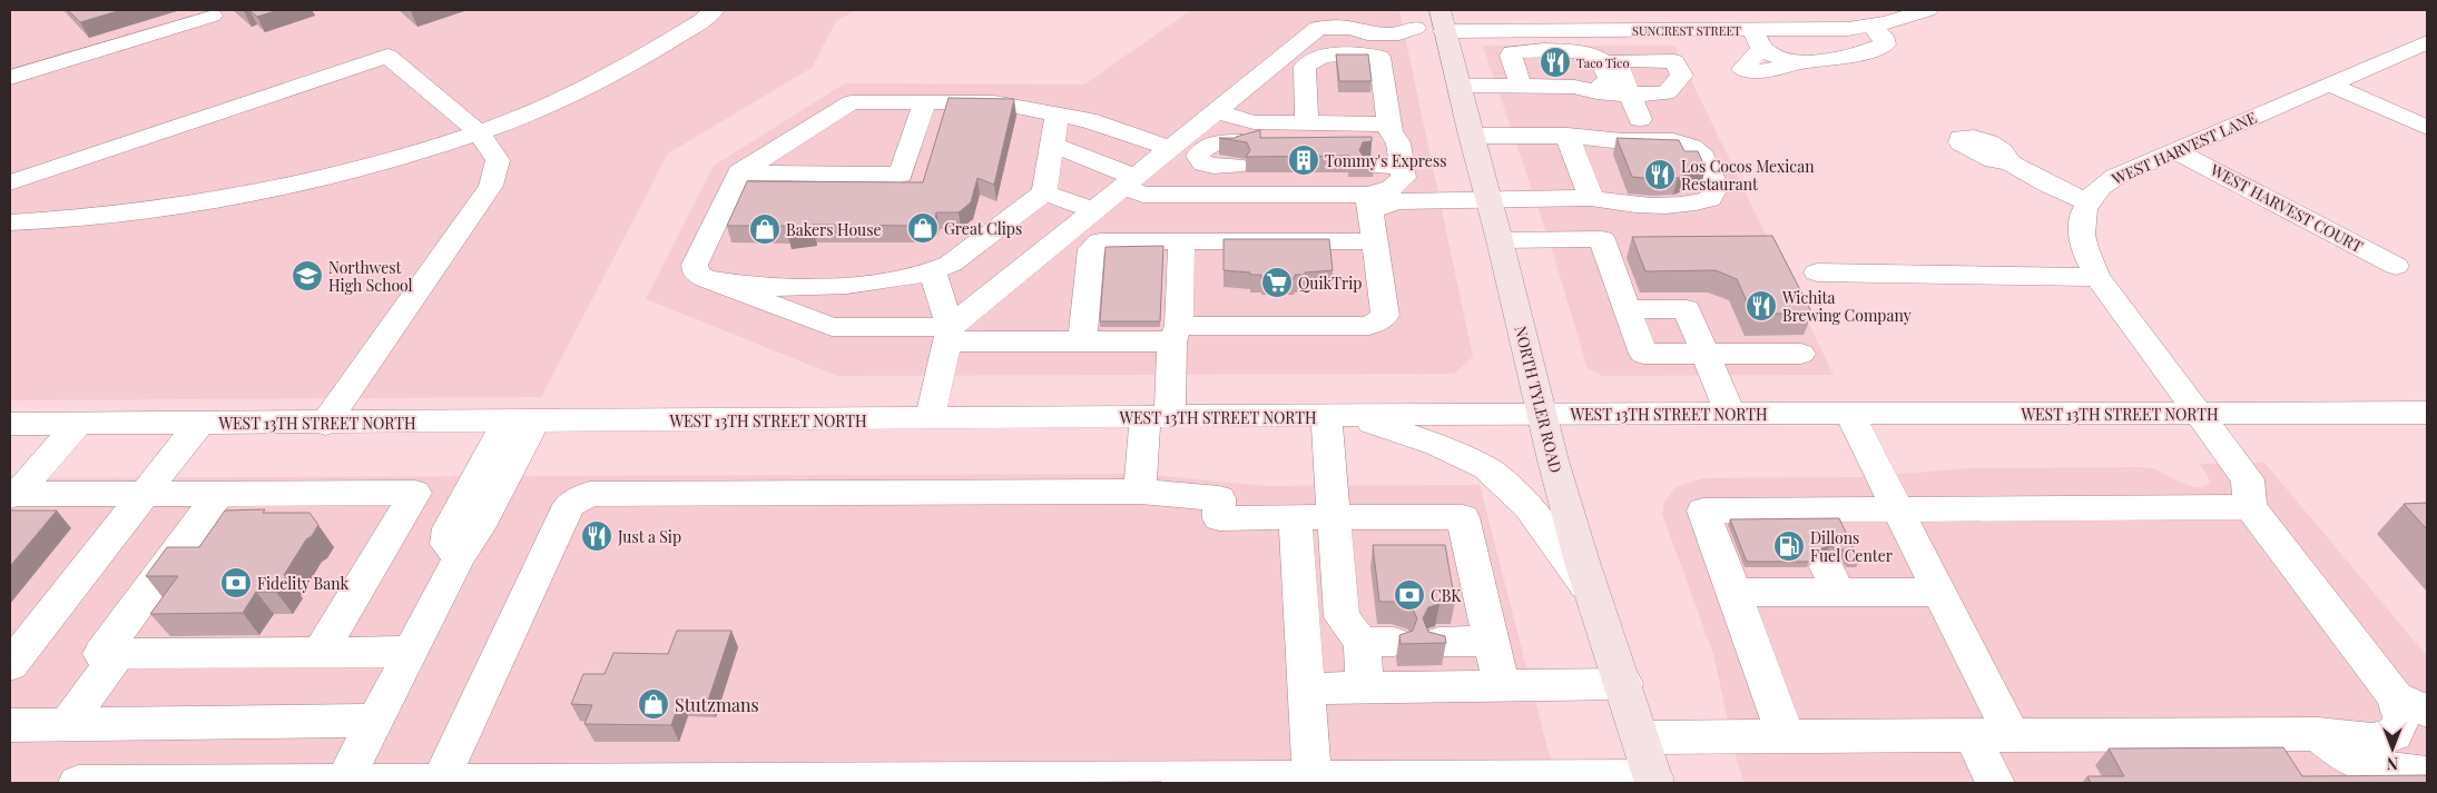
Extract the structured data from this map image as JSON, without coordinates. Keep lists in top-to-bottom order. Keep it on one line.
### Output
{"streets":{"main road":["NORTH TYLER ROAD"],"street":["SUNCREST STREET","WEST HARVEST LANE","WEST HARVEST COURT","WEST 13TH STREET NORTH"]},"crossings":[["SUNCREST STREET","NORTH TYLER ROAD"],["WEST HARVEST LANE","WEST HARVEST COURT"],["WEST HARVEST LANE","WEST 13TH STREET NORTH"],["NORTH TYLER ROAD","WEST 13TH STREET NORTH"]],"places":{"restaurant":["Taco Tico","Los Cocos Mexican Restaurant","Wichita Brewing Company","Just a Sip"],"building":["Tommy's Express"],"shop":["Great Clips","Bakers House","Stutzmans"],"school or university":["Northwest High School"],"supermarket":["QuikTrip"],"fuel station":["Dillons Fuel Center"],"bank":["Fidelity Bank","CBK"]},"north":"bottom"}
